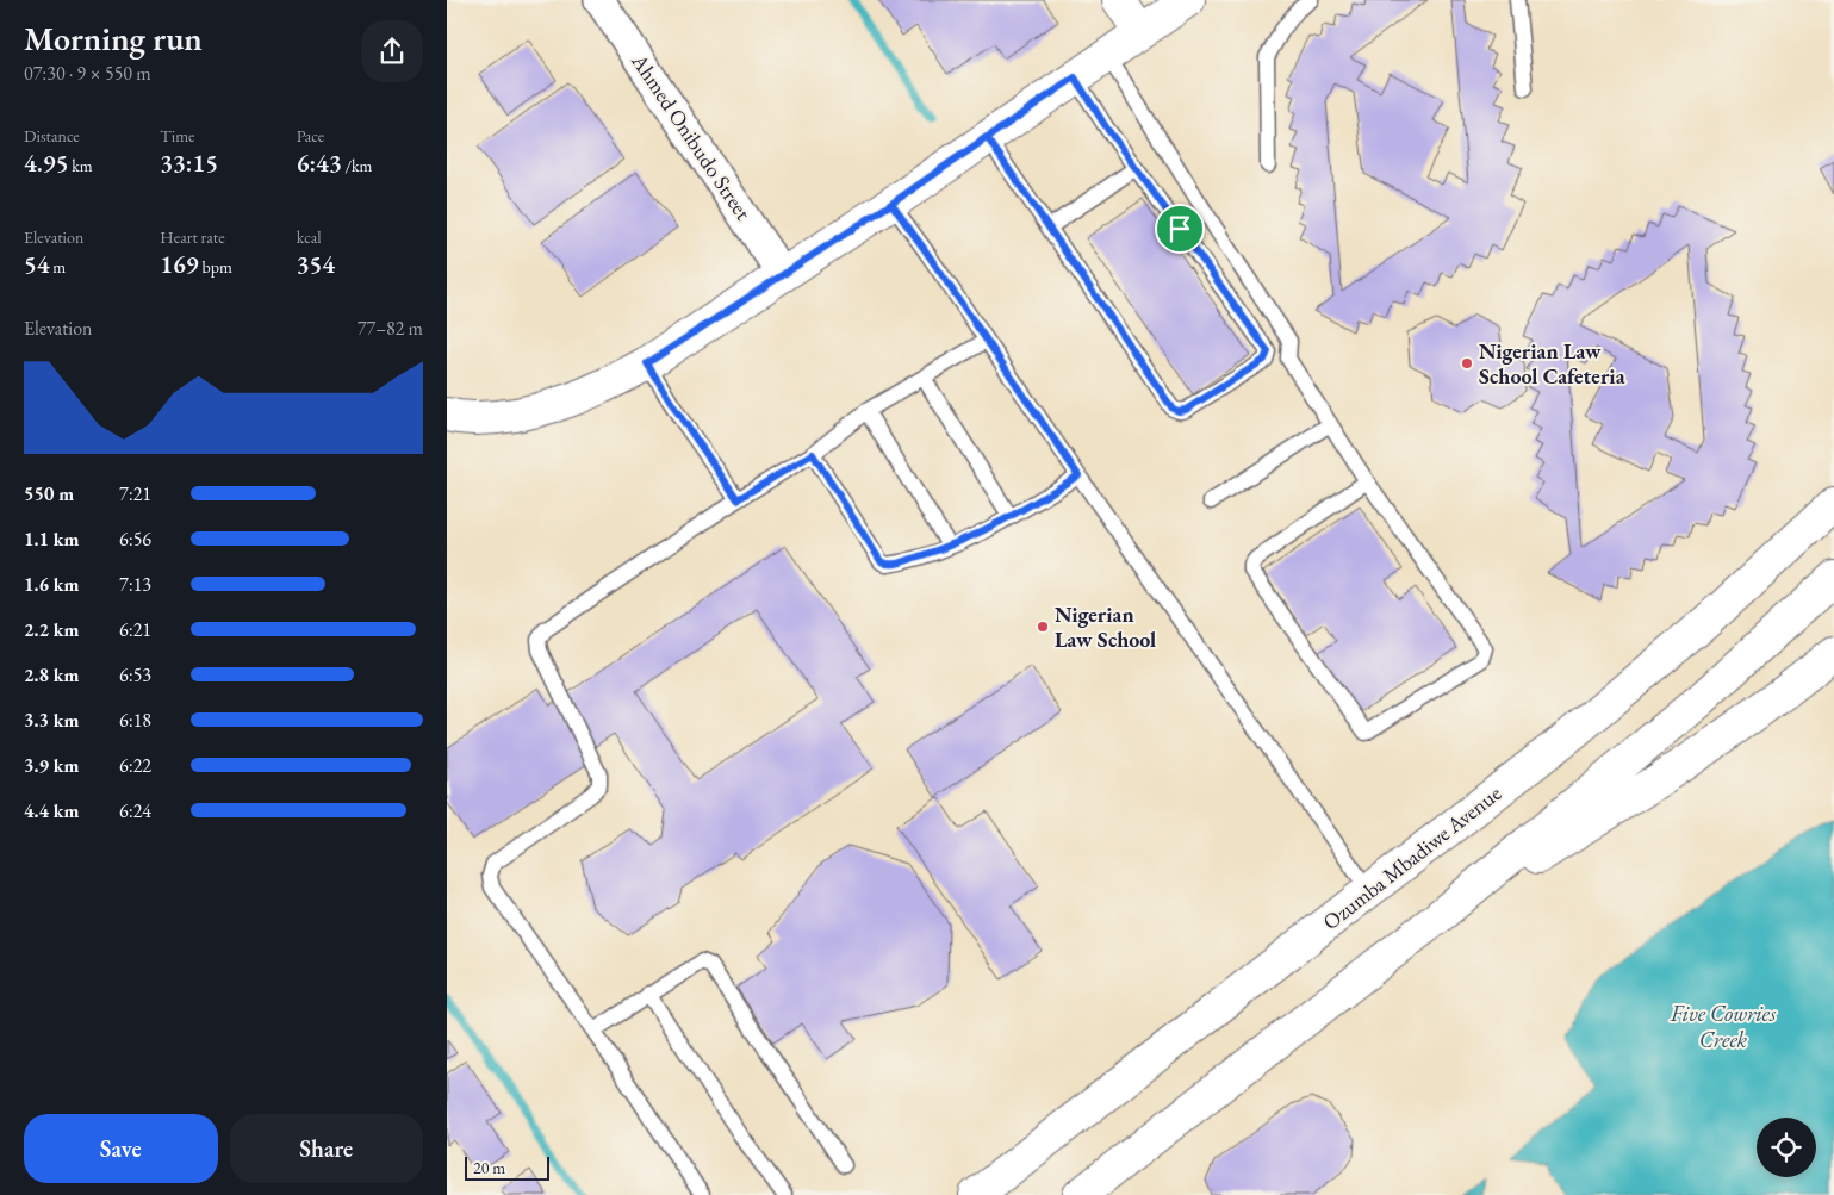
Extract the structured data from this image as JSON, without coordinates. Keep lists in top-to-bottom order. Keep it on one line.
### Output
{"streets":{"main road":["Ozumba Mbadiwe Avenue"],"street":["Ahmed Onibudo Street"]},"water":["Five Cowries Creek"],"places":["Nigerian Law School Cafeteria","Nigerian Law School"],"scale_bar":"20 m","page":{"heading":["Morning run","07:30 · 9 × 550 m"],"stats":[["Distance","4.95 km"],["Time","33:15"],["Pace","6:43 /km"],["Elevation","54 m"],["Heart rate","169 bpm"],["kcal","354"]],"chart":["Elevation","77–82 m"],"list":[{"name":"550 m","note":"7:21"},{"name":"1.1 km","note":"6:56"},{"name":"1.6 km","note":"7:13"},{"name":"2.2 km","note":"6:21"},{"name":"2.8 km","note":"6:53"},{"name":"3.3 km","note":"6:18"},{"name":"3.9 km","note":"6:22"},{"name":"4.4 km","note":"6:24"}],"buttons":["Save","Share"],"scale":"20 m"}}
